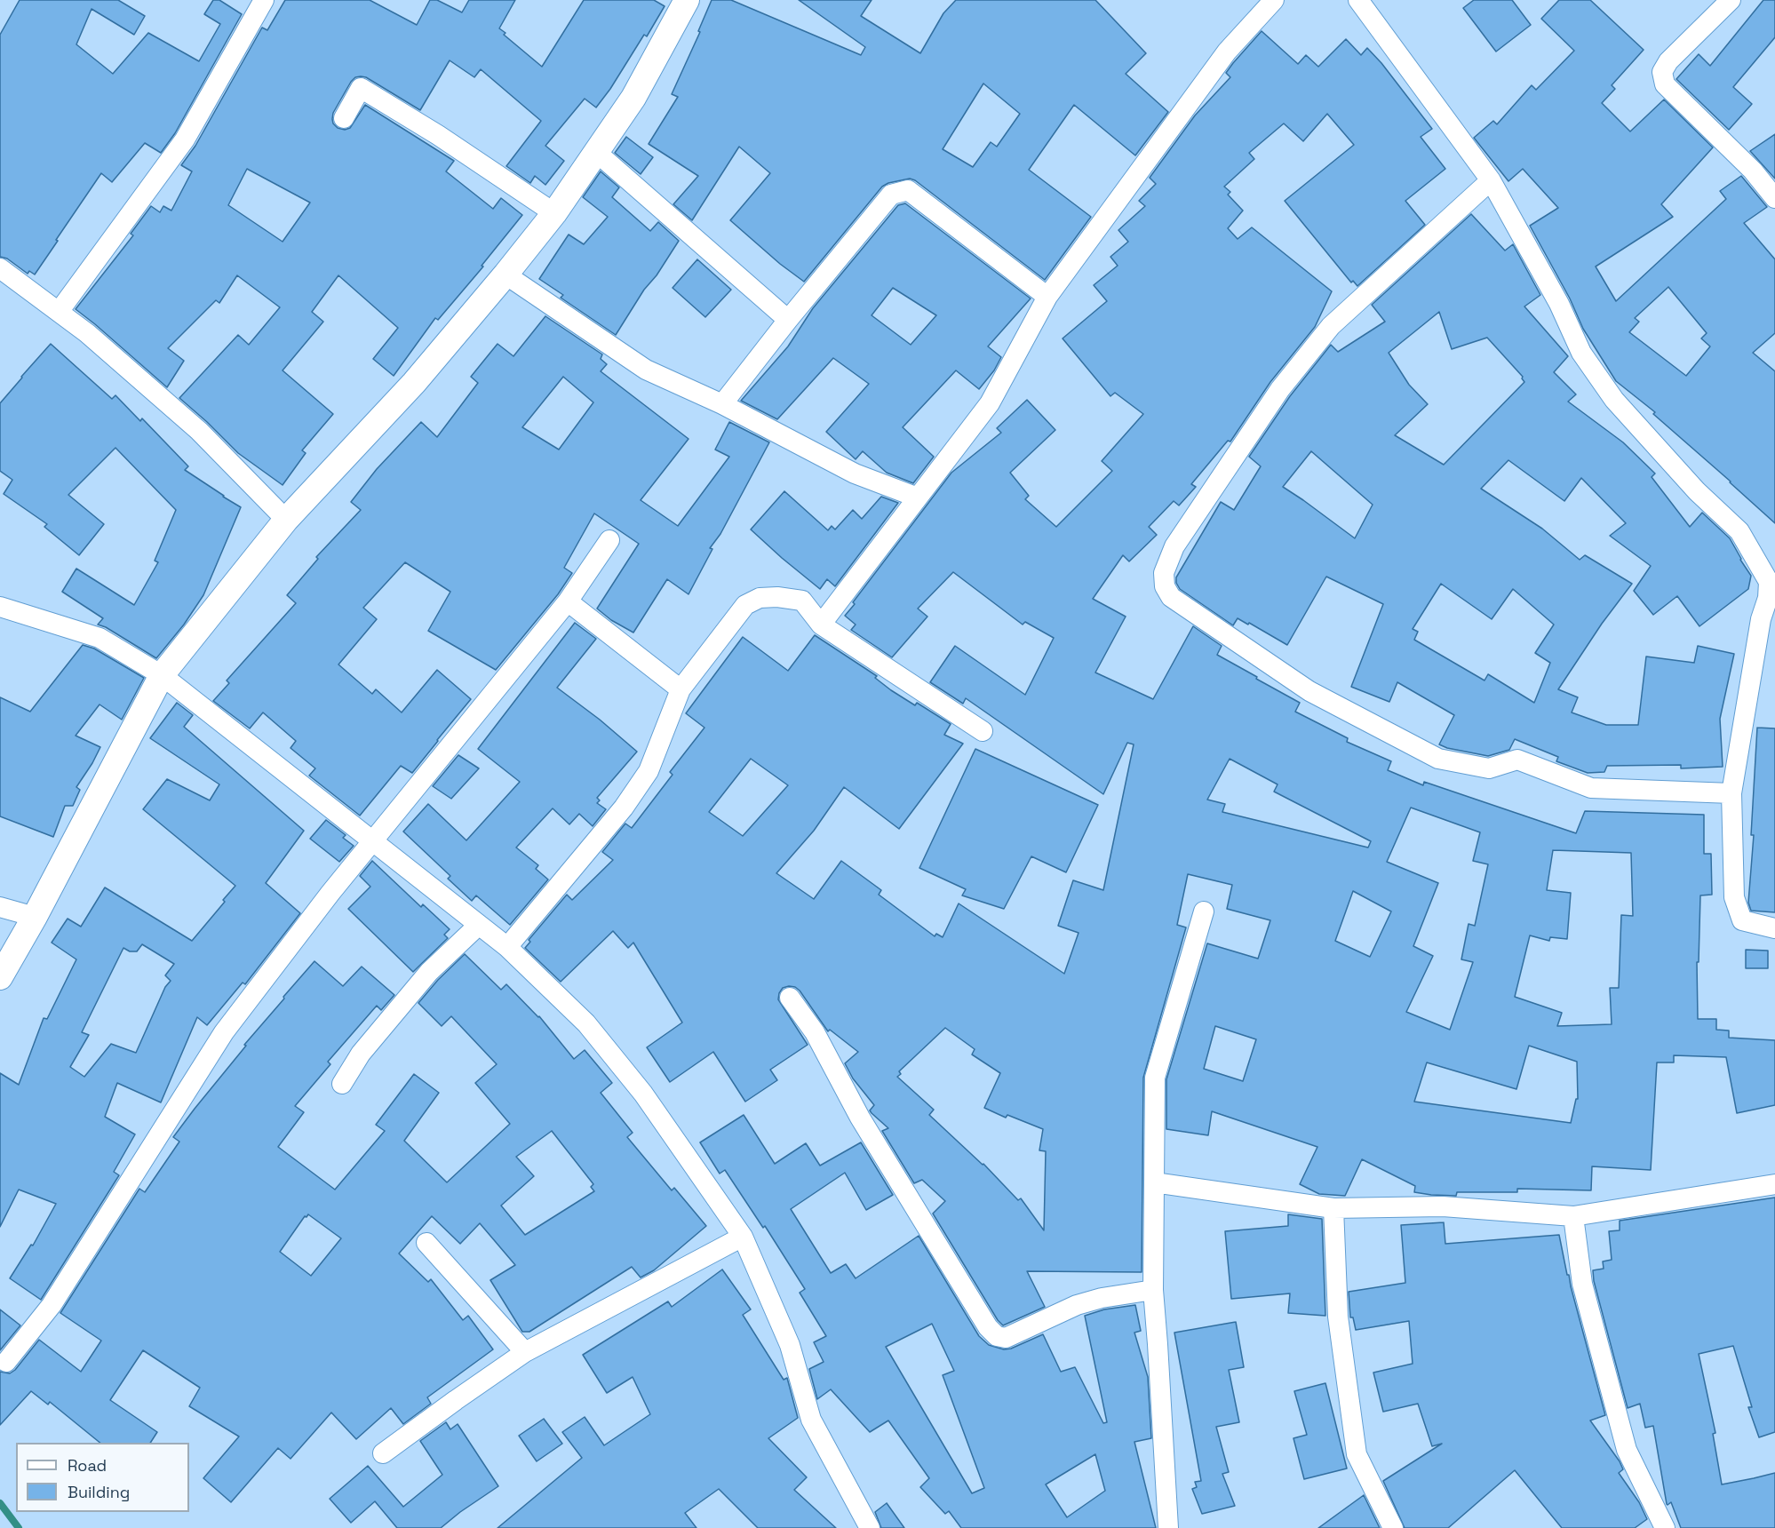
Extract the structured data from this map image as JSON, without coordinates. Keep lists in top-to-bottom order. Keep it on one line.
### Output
{"legend":["Road","Building"]}
